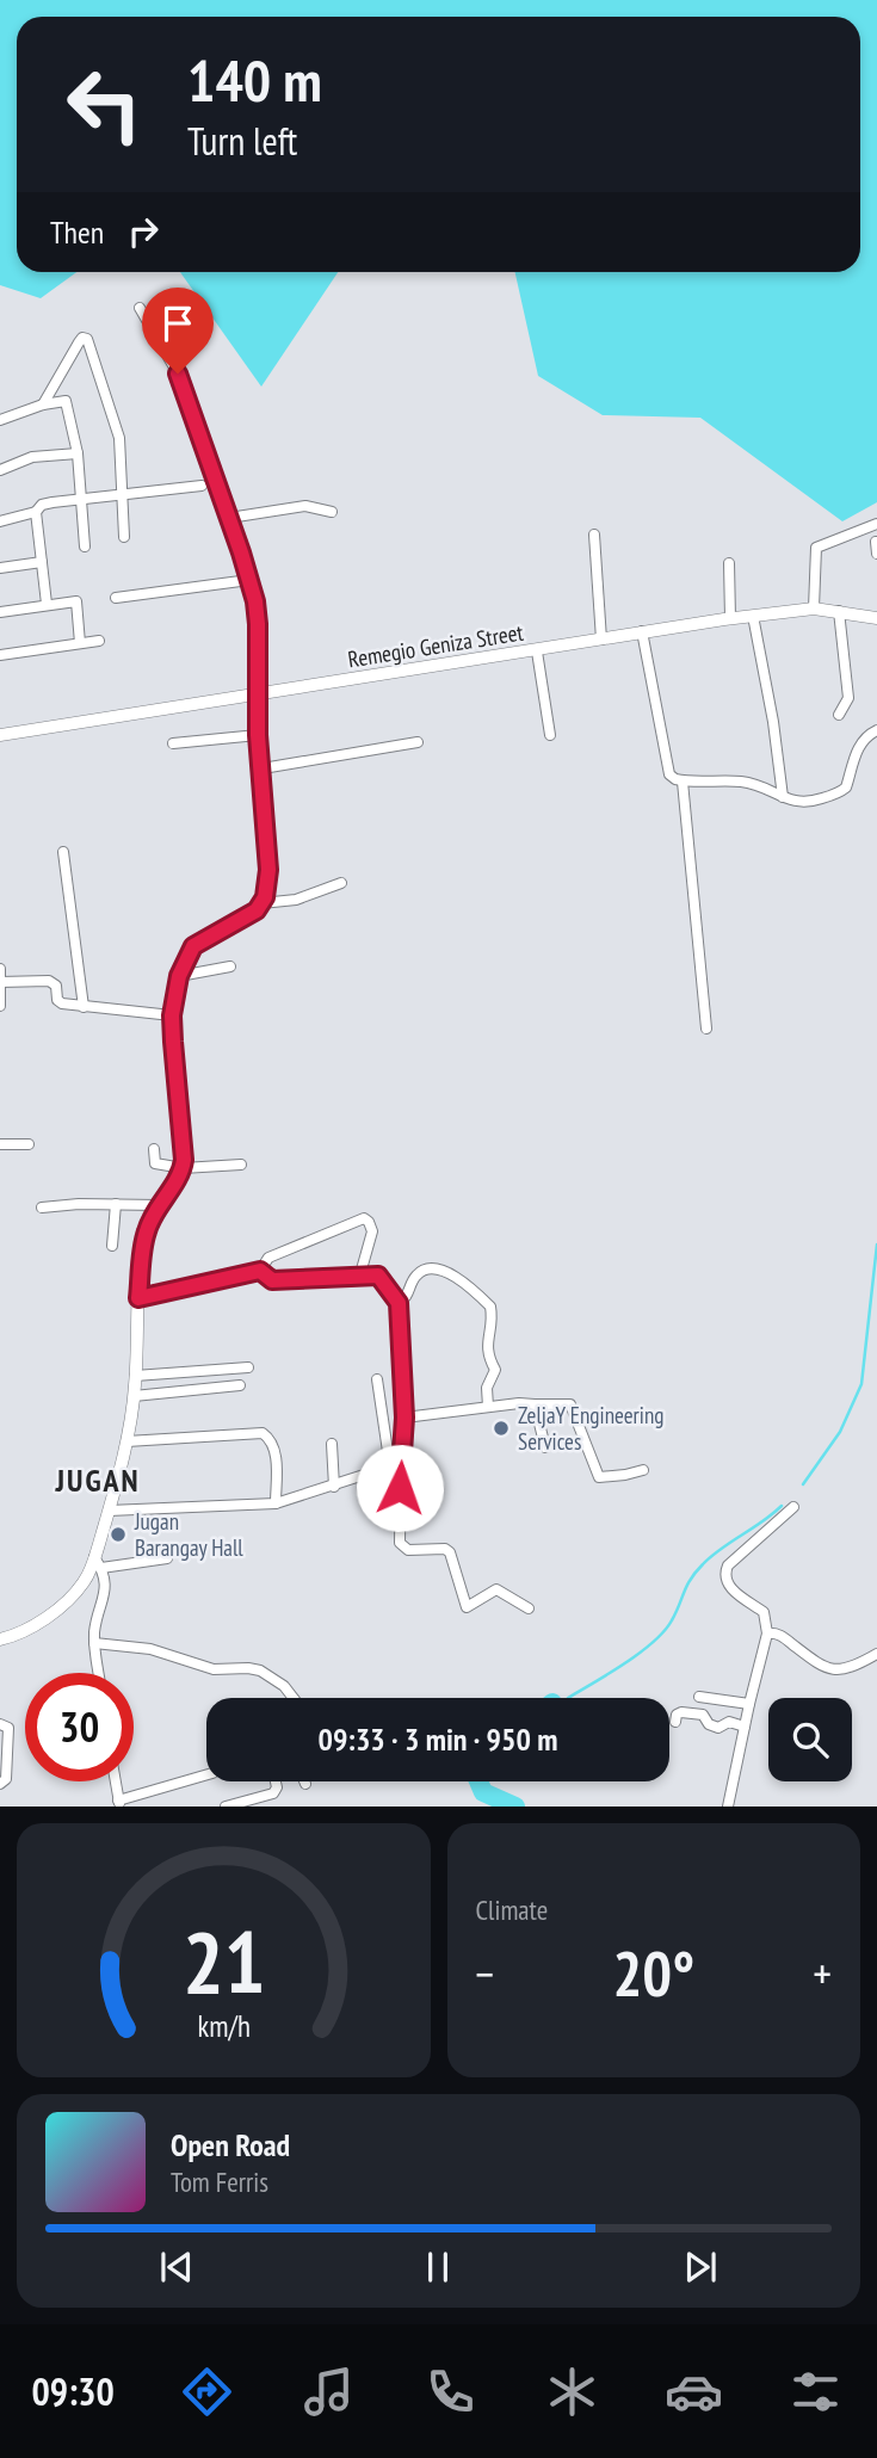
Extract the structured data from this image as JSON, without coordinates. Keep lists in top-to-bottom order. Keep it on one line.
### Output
{"streets":{"street":["Remegio Geniza Street"]},"districts":["JUGAN"],"places":["ZeljaY Engineering Services","Jugan Barangay Hall"],"page":{"turn":["140 m","Turn left"],"then":"Then","limit":"30","trip":"09:33 · 3 min · 950 m","tile":"Climate","heat":["−","20°","+"],"song":["Open Road","Tom Ferris"],"tabs":"09:30","gauge":["21","km/h"]}}
